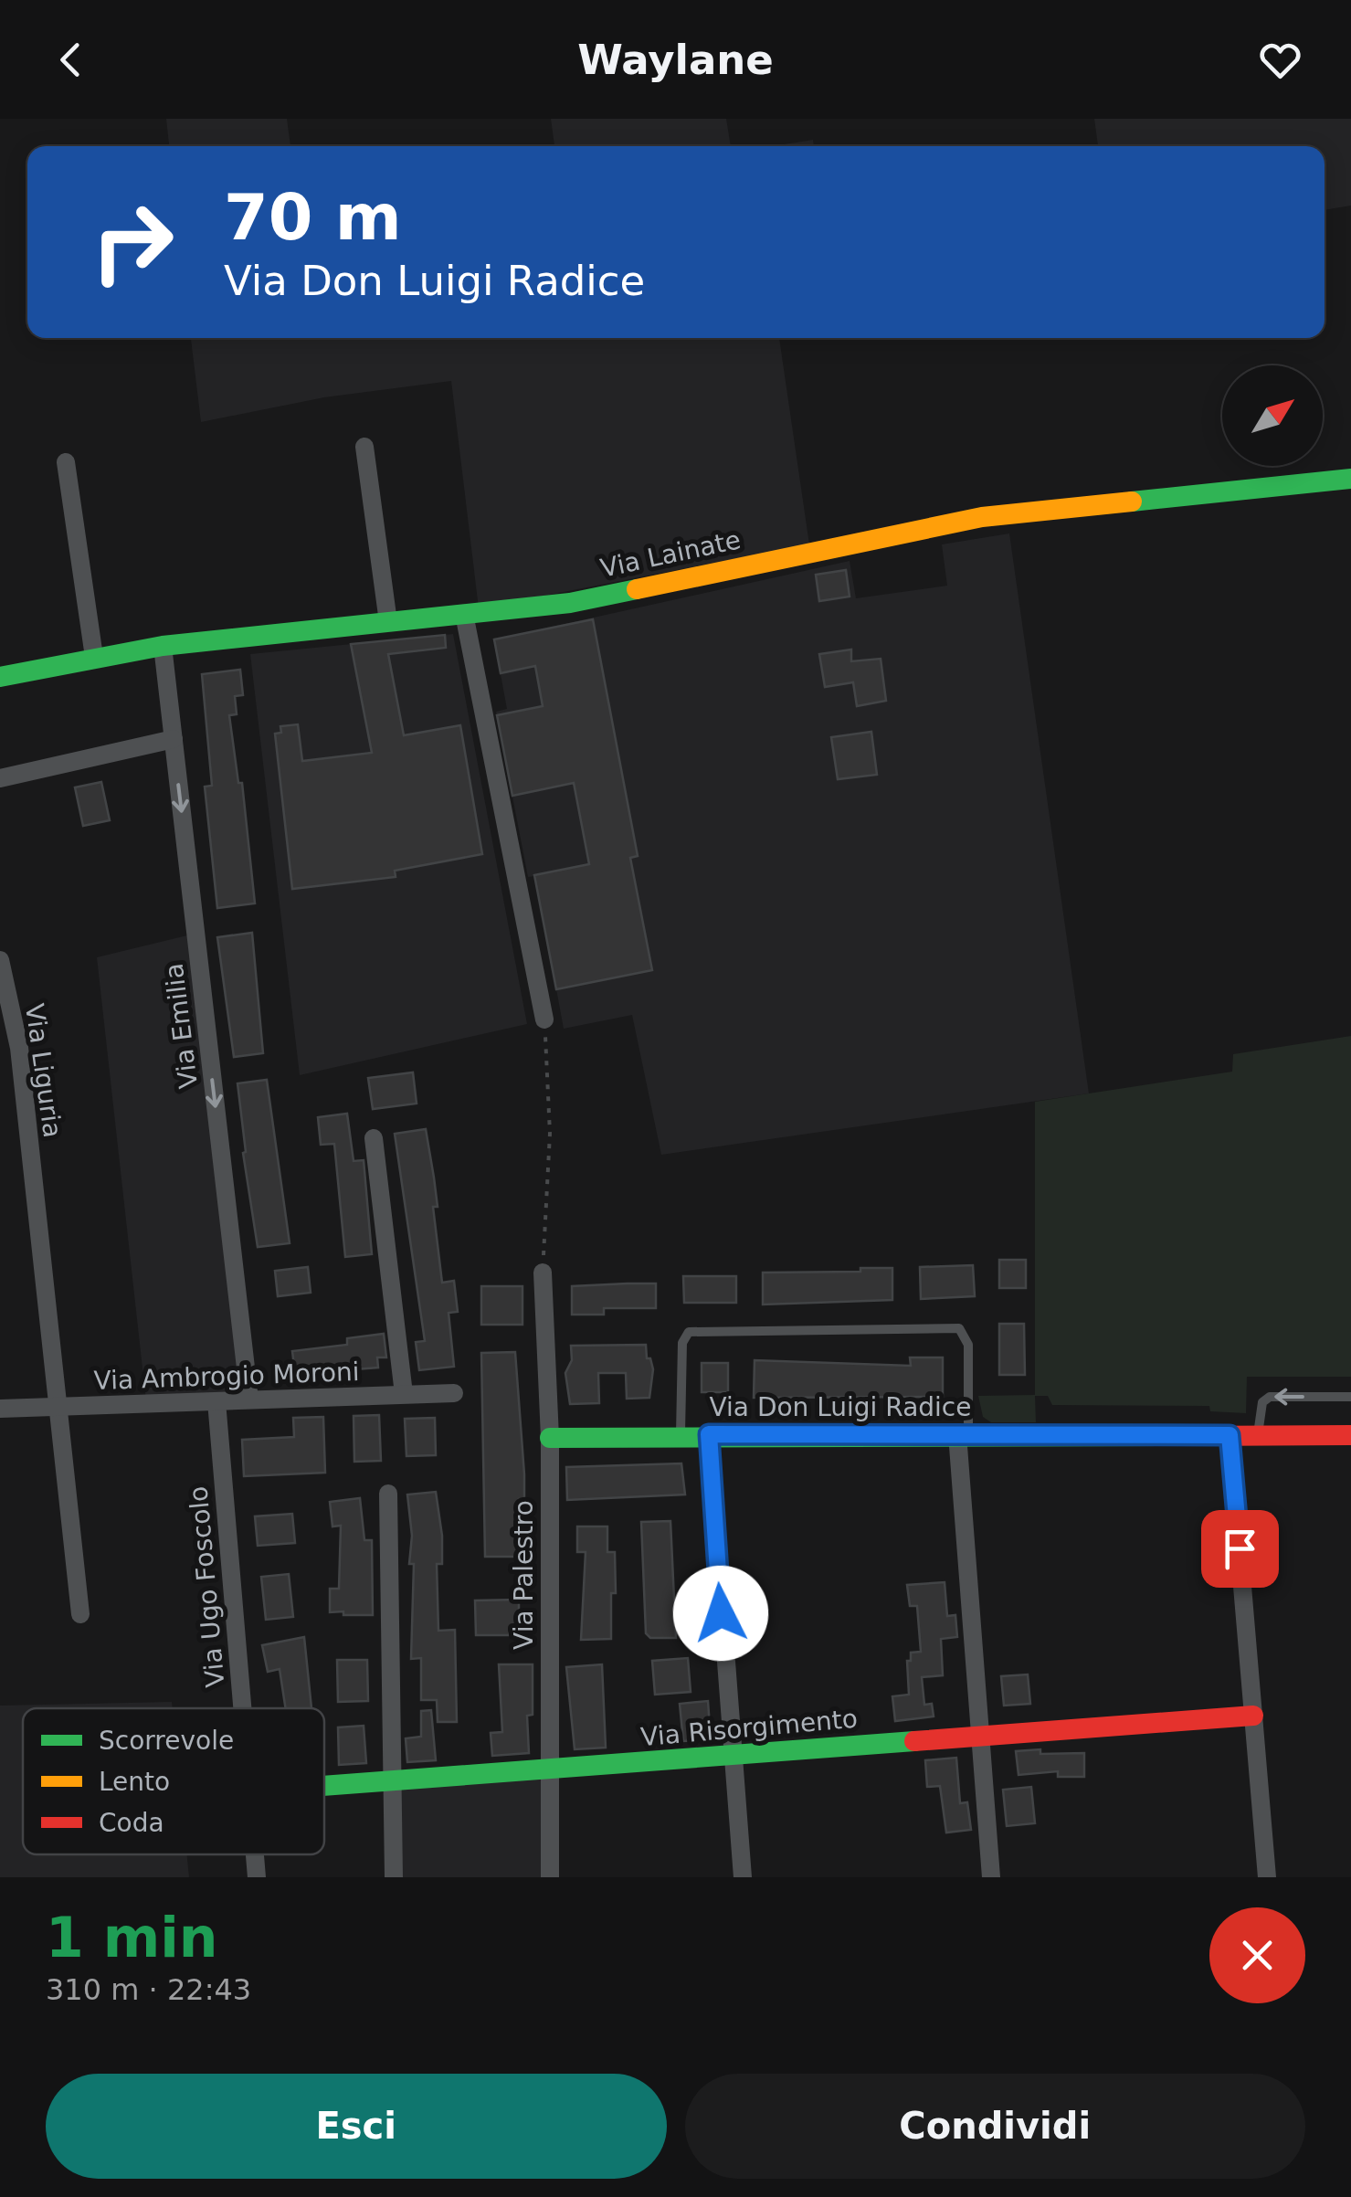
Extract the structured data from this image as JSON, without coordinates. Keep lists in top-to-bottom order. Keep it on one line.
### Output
{"streets":{"street":["Via Lainate","Via Emilia","Via Liguria","Via Ambrogio Moroni","Via Don Luigi Radice","Via Palestro","Via Ugo Foscolo","Via Risorgimento"]},"crossings":[["Via Lainate","Via Emilia"],["Via Emilia","Via Ambrogio Moroni"],["Via Liguria","Via Ambrogio Moroni"],["Via Ambrogio Moroni","Via Ugo Foscolo"],["Via Don Luigi Radice","Via Palestro"],["Via Palestro","Via Risorgimento"]],"legend":["Scorrevole","Lento","Coda"],"north":"top right","page":{"header":"Waylane","turn":["70 m","Via Don Luigi Radice"],"heading":["1 min","310 m · 22:43"],"buttons":["Esci","Condividi"]}}
